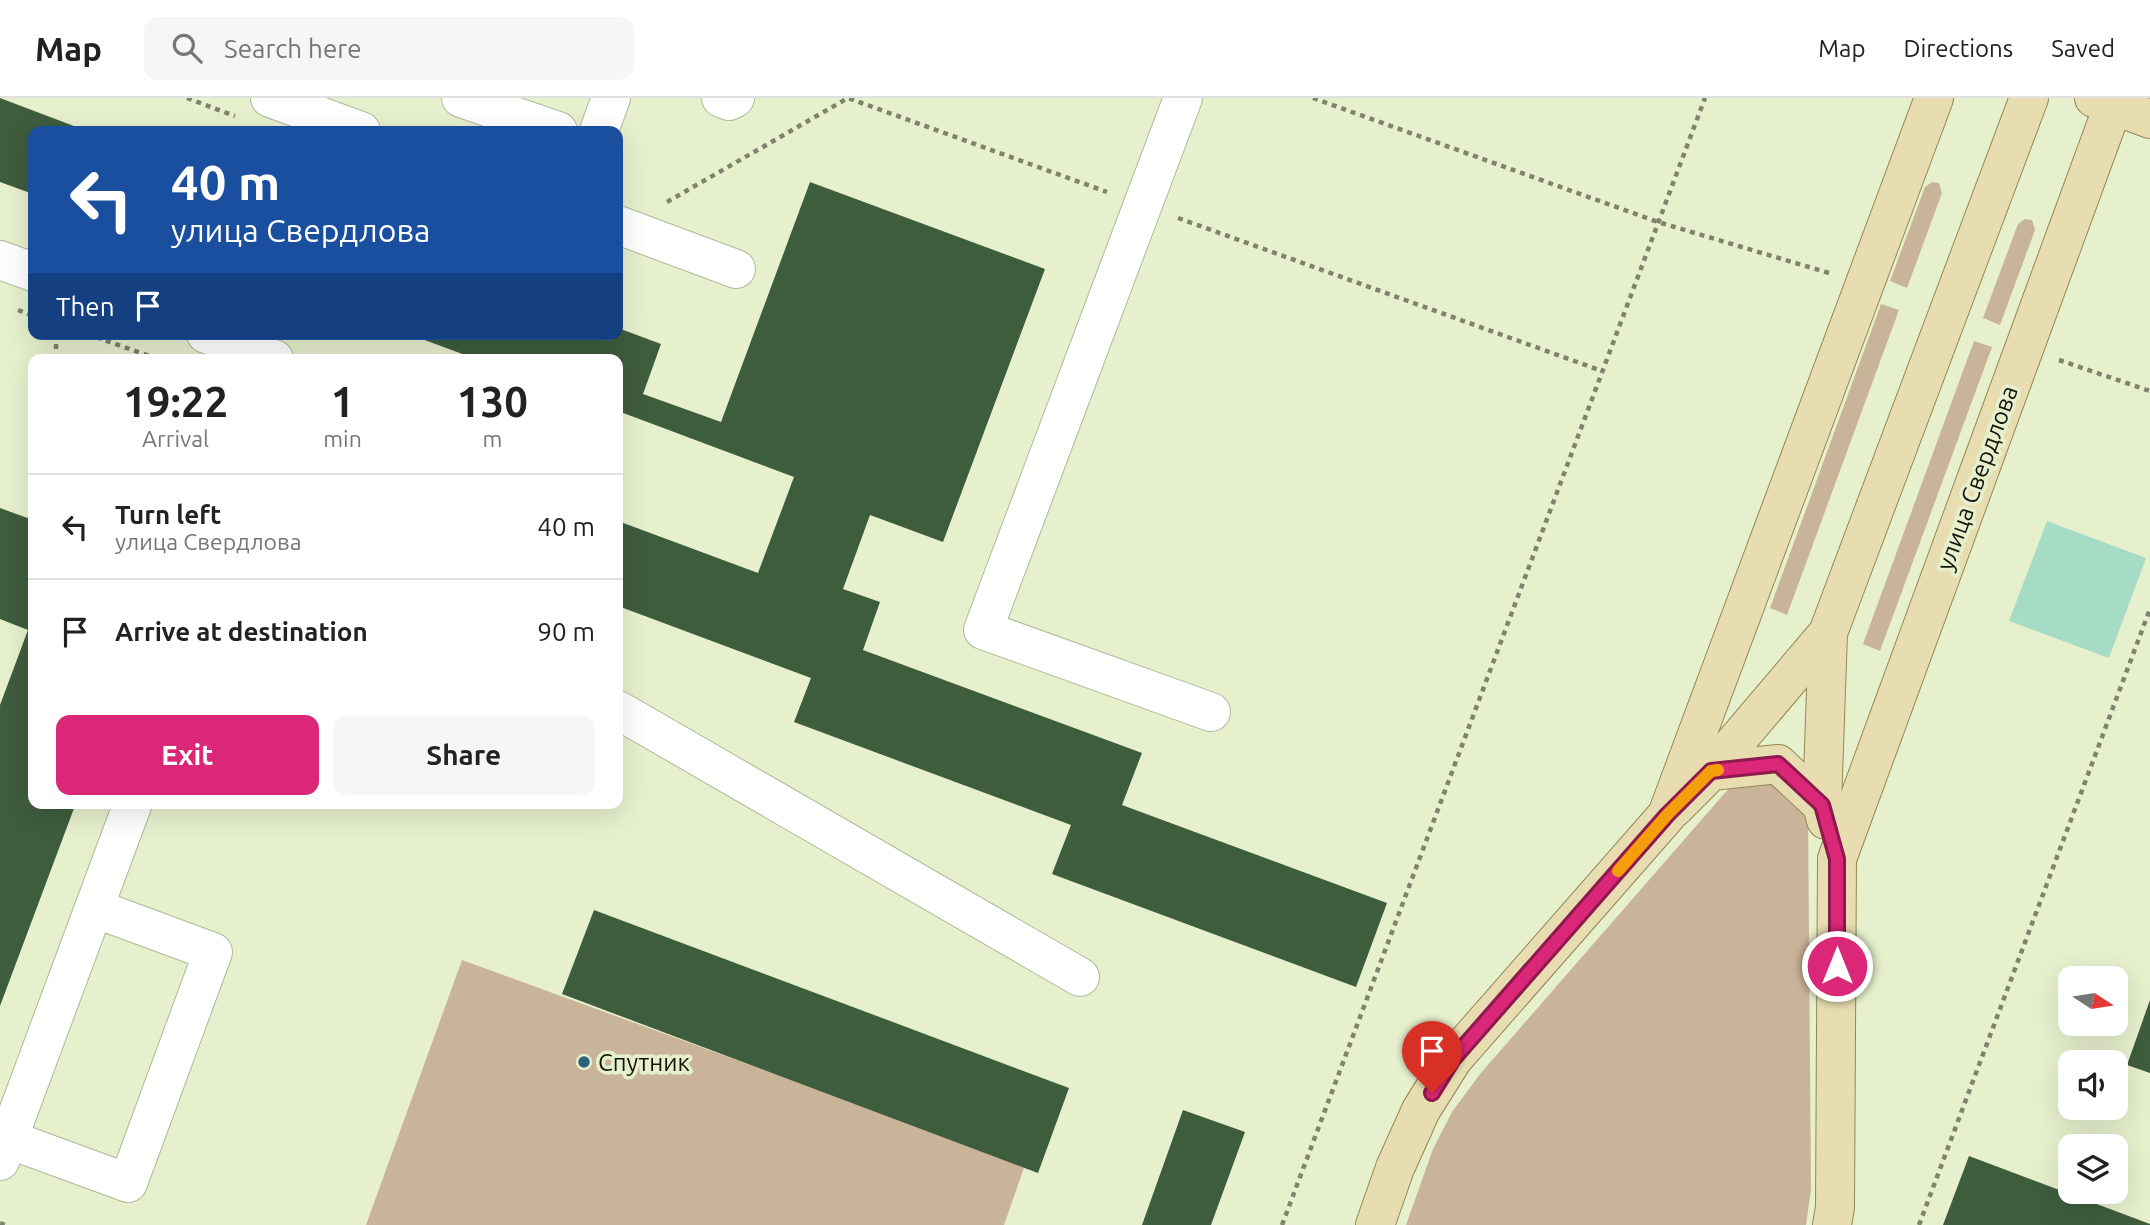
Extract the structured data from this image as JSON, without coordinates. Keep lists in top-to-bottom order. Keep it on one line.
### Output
{"streets":{"main road":["улица Свердлова"]},"places":["Спутник"],"north":"right","page":{"header":"Map","search":"Search here","nav":["Map","Directions","Saved"],"turn":["40 m","улица Свердлова"],"then":"Then","eta":["19:22","Arrival","1","min","130","m"],"list":[{"name":"Turn left","note":"улица Свердлова","value":"40 m"},{"name":"Arrive at destination","value":"90 m"}],"buttons":["Exit","Share"]}}
